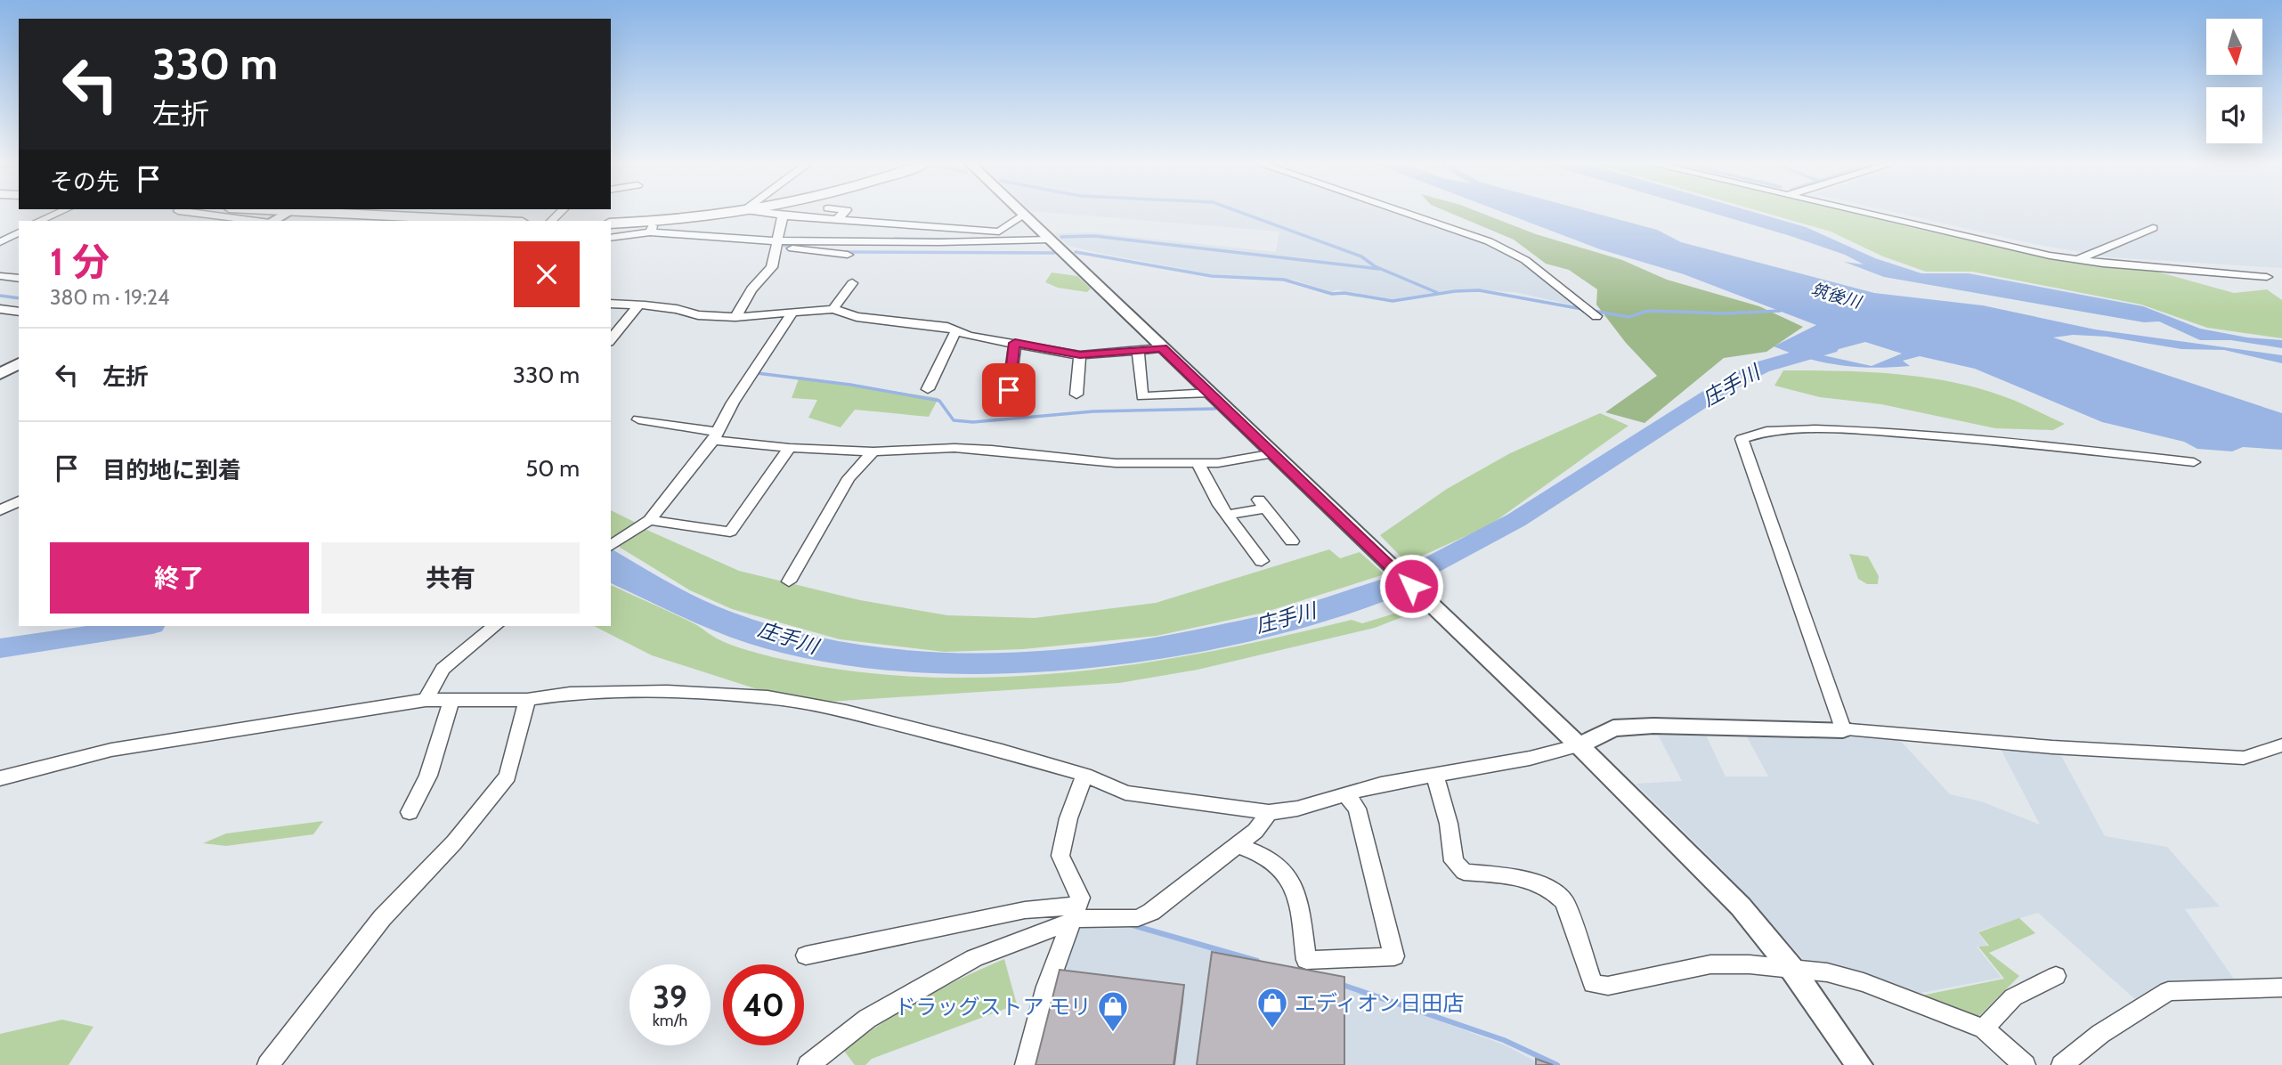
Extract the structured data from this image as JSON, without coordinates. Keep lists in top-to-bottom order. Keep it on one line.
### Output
{"water":["筑後川","庄手川"],"places":{"shop":["エディオン日田店","ドラッグストア モリ"]},"north":"bottom","page":{"turn":["330 m","左折"],"then":"その先","heading":["1 分","380 m · 19:24"],"list":[{"name":"左折","value":"330 m"},{"name":"目的地に到着","value":"50 m"}],"buttons":["終了","共有"],"speed":"39 km/h","limit":"40"}}
